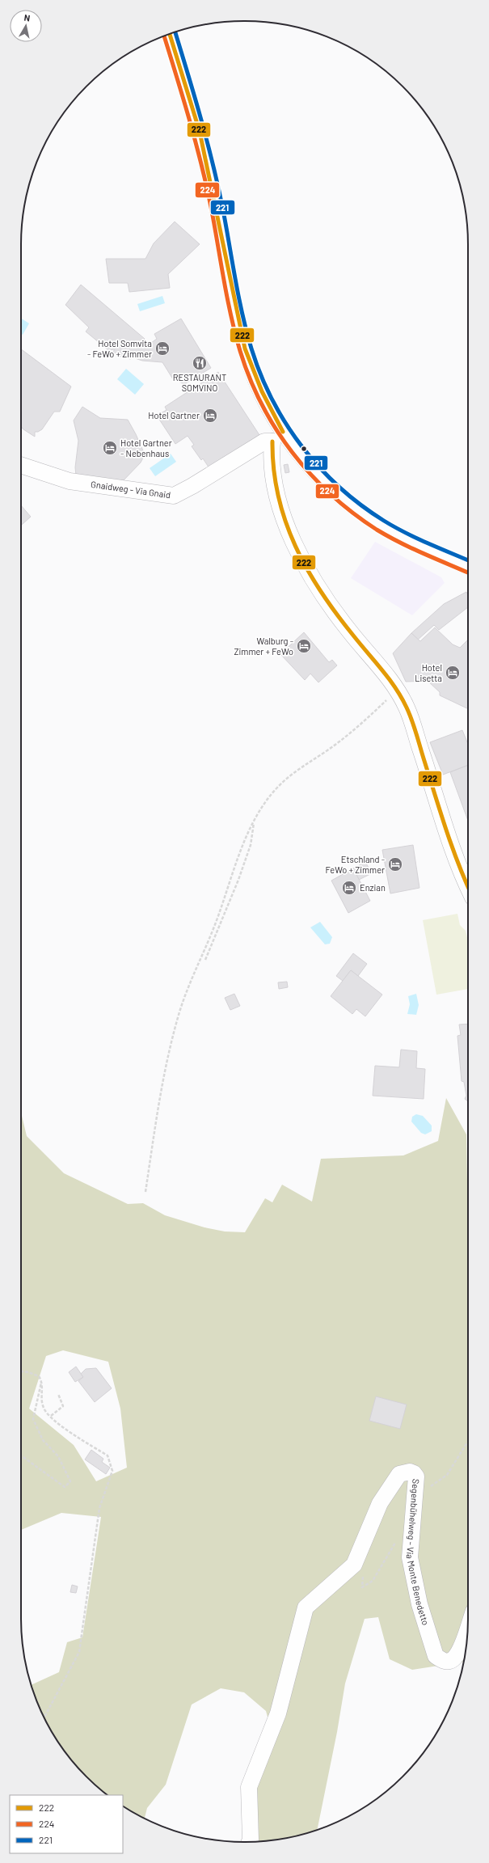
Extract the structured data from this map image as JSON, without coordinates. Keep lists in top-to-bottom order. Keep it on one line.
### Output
{"streets":{"street":["Gnaidweg - Via Gnaid","Segenbühelweg - Via Monte Benedetto"]},"places":{"hotel":["Hotel Somvita - FeWo + Zimmer","Hotel Gartner","Hotel Gartner - Nebenhaus","Walburg - Zimmer + FeWo","Hotel Lisetta","Etschland - FeWo + Zimmer","Enzian"],"restaurant":["RESTAURANT SOMVINO"]},"lines":["transit line 221","transit line 222","transit line 224"],"legend":["222","224","221"],"north":"top"}
